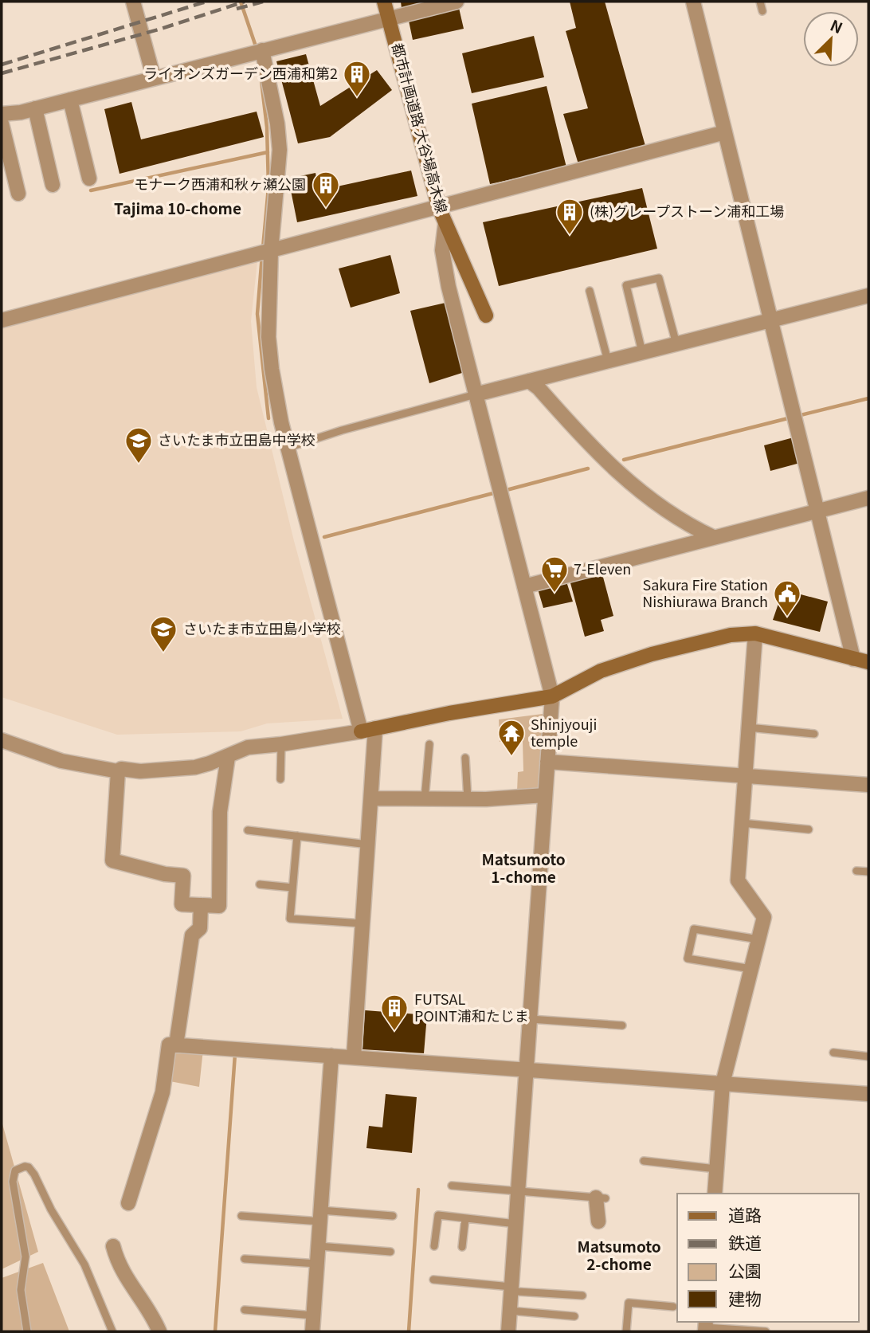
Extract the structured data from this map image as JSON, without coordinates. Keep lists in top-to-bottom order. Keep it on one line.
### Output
{"streets":{"street":["都市計画道路 大谷場高木線"]},"districts":["Tajima 10-chome","Matsumoto 1-chome","Matsumoto 2-chome"],"places":{"building":["ライオンズガーデン西浦和第2","モナーク西浦和秋ヶ瀬公園","(株)グレープストーン浦和工場","FUTSAL POINT浦和たじま"],"school or university":["さいたま市立田島中学校","さいたま市立田島小学校"],"supermarket":["7-Eleven"],"public building":["Sakura Fire Station Nishiurawa Branch"],"temple":["Shinjyouji temple"]},"legend":["道路","鉄道","公園","建物"],"north":"top right"}
